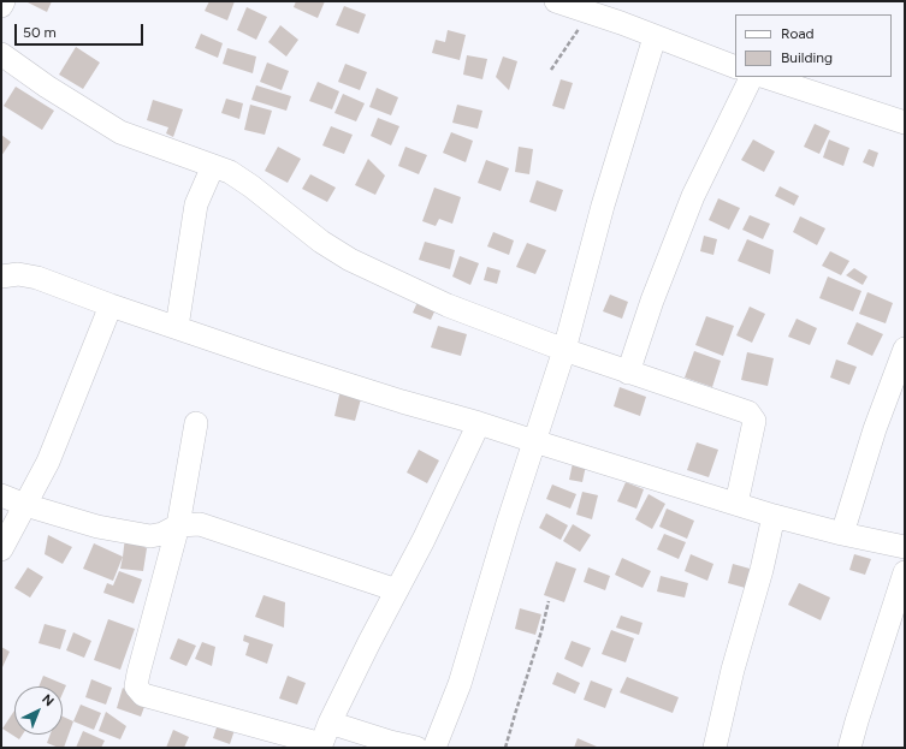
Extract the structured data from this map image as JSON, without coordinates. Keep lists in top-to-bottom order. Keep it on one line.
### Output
{"legend":["Road","Building"],"scale_bar":"50 m","north":"top right"}
